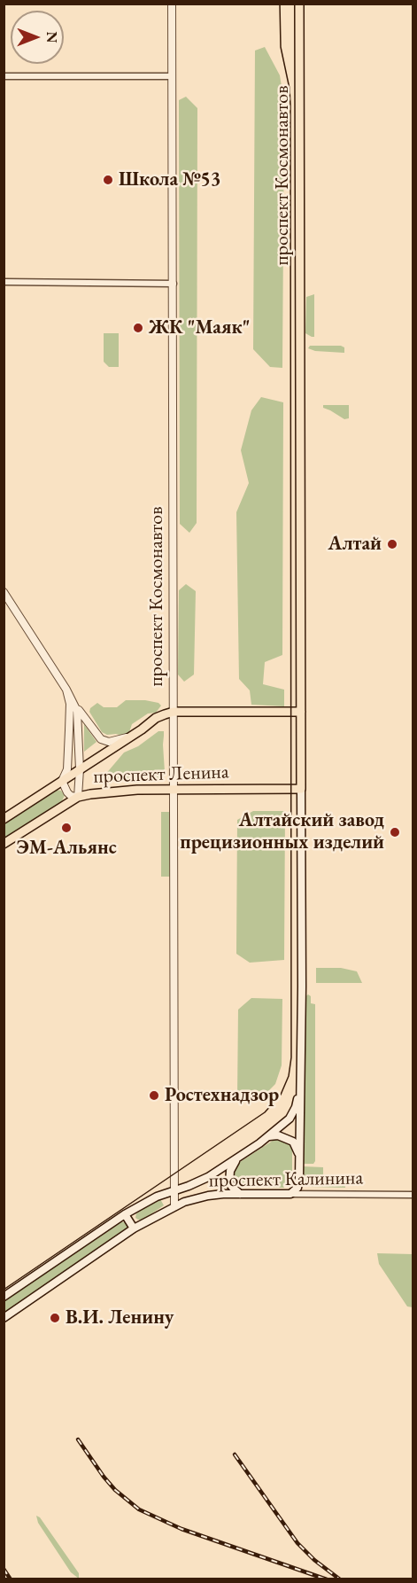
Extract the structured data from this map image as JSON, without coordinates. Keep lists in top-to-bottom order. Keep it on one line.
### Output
{"streets":{"main road":["проспект Космонавтов","проспект Ленина","проспект Калинина"]},"crossings":[["проспект Космонавтов","проспект Ленина"],["проспект Космонавтов","проспект Калинина"]],"places":["Школа №53","ЖК \"Маяк\"","Алтай","ЭМ-Альянс","Алтайский завод прецизионных изделий","Ростехнадзор","В.И. Ленину"],"north":"right"}
